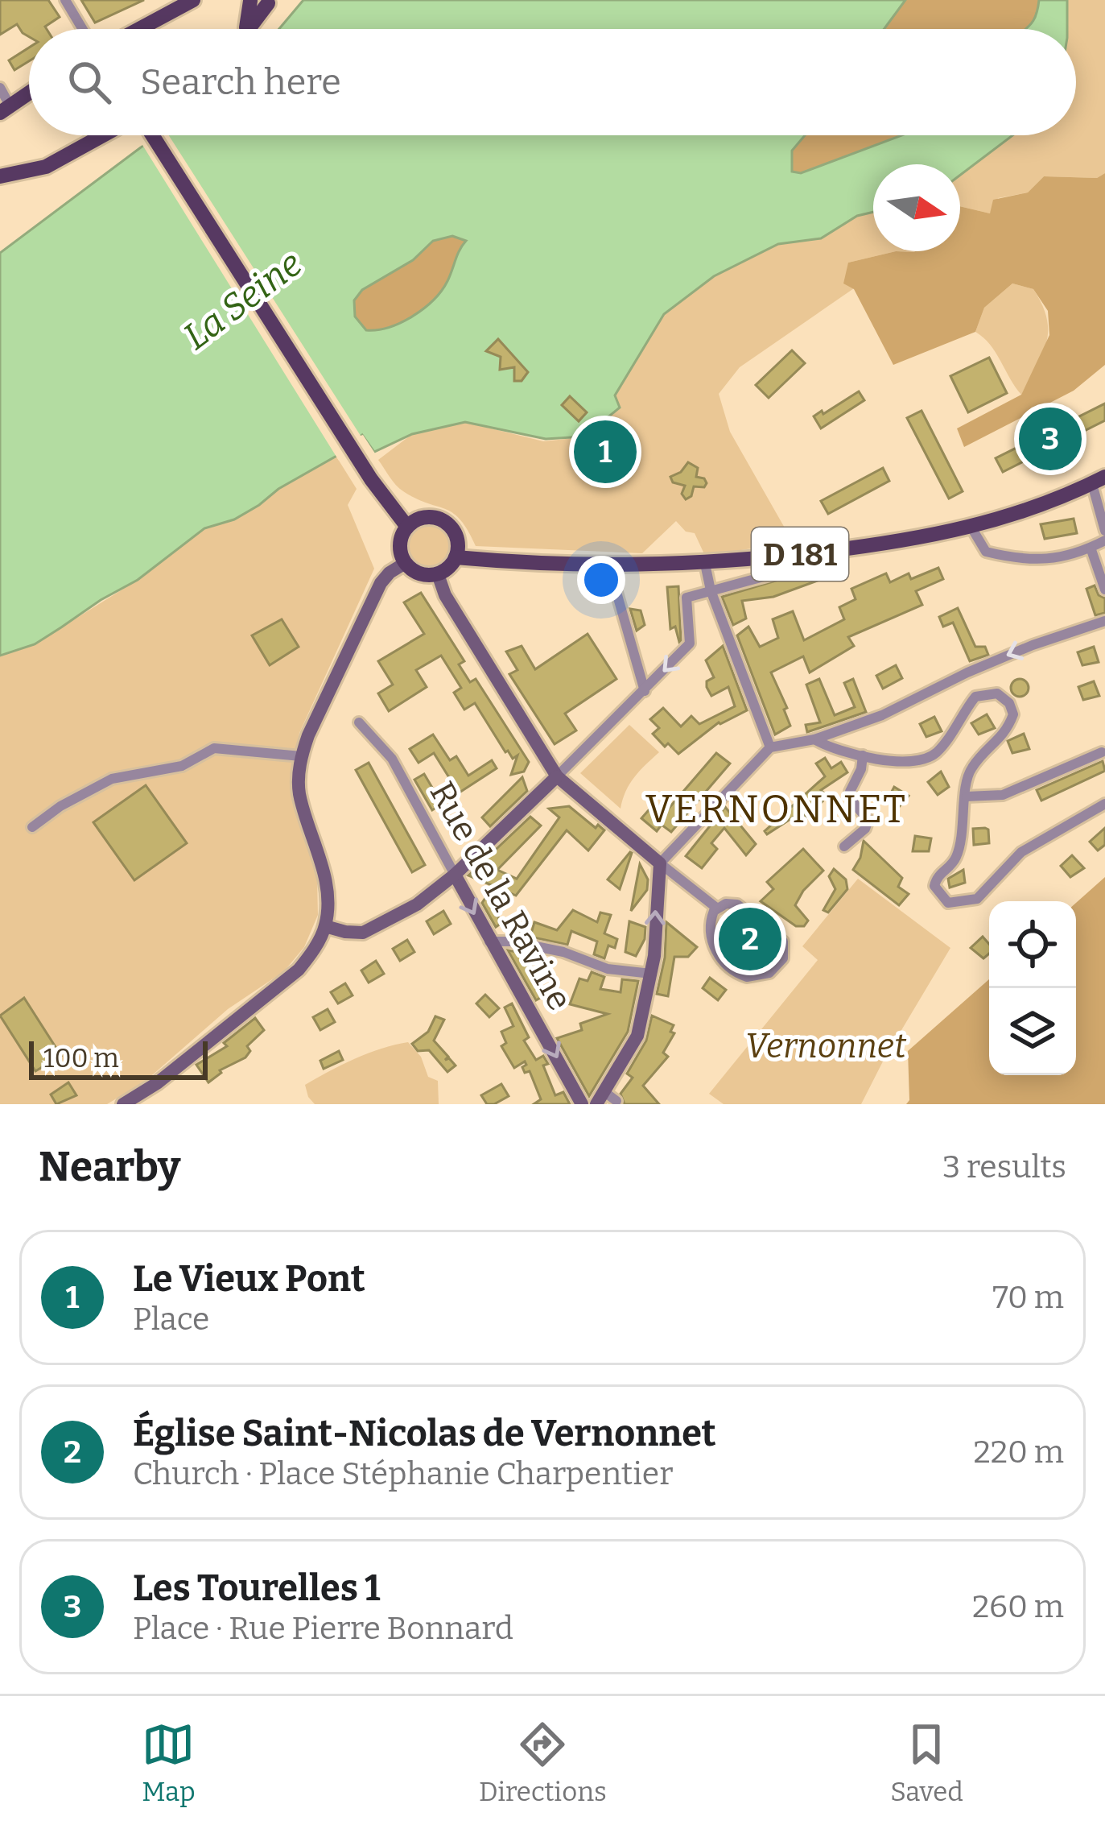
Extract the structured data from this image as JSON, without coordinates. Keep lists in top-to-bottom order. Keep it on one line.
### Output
{"streets":{"main road":["D 181","Rue de la Ravine"]},"one_way":["Rue de la Ravine"],"districts":["VERNONNET"],"water":["La Seine"],"parks":["Vernonnet"],"scale_bar":"100 m","north":"right","page":{"search":"Search here","pins":["3","1","2"],"scale":"100 m","heading":["Nearby","3 results"],"list":[{"mark":"1","name":"Le Vieux Pont","note":"Place","value":"70 m"},{"mark":"2","name":"Église Saint-Nicolas de Vernonnet","note":"Church · Place Stéphanie Charpentier","value":"220 m"},{"mark":"3","name":"Les Tourelles 1","note":"Place · Rue Pierre Bonnard","value":"260 m"}],"nav":["Map","Directions","Saved"]}}
